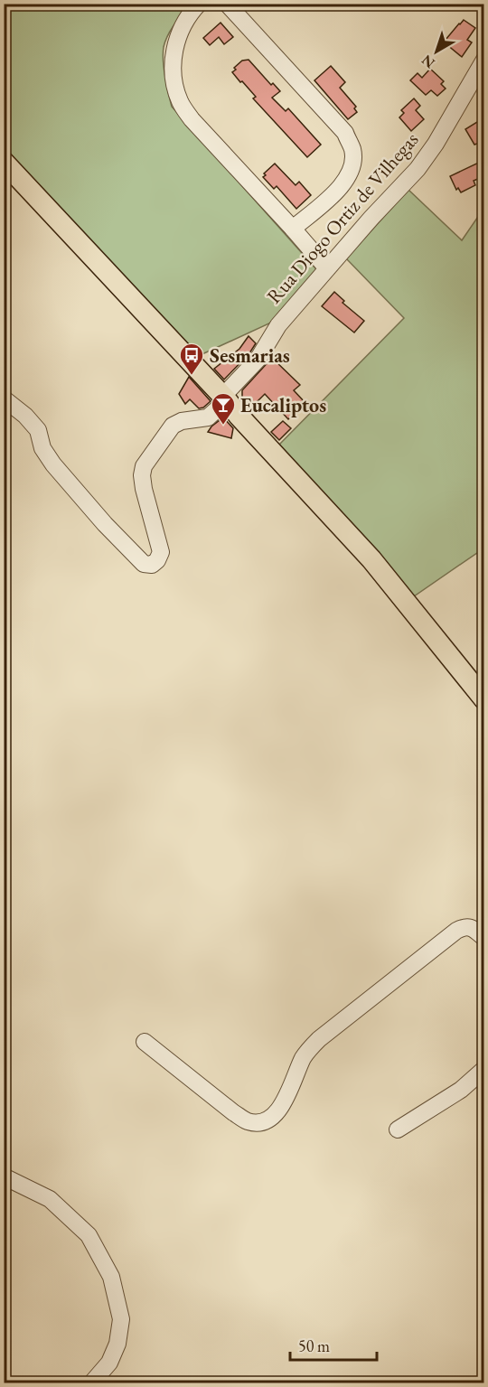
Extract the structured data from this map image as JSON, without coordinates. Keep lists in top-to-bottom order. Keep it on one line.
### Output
{"streets":{"street":["Rua Diogo Ortiz de Vilhegas"]},"places":{"bus stop":["Sesmarias"],"bar":["Eucaliptos"]},"scale_bar":"50 m","north":"bottom left"}
